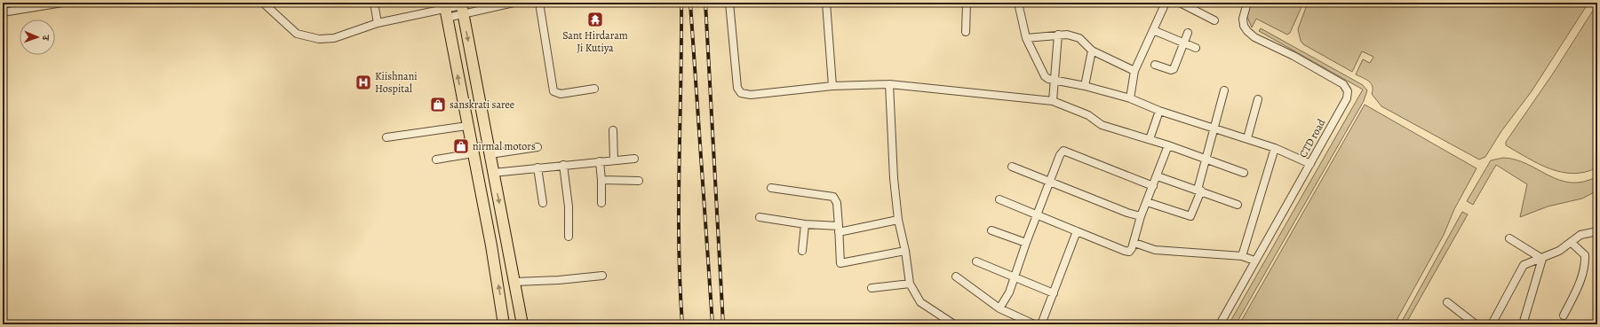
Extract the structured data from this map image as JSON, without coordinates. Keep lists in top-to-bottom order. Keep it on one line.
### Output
{"streets":{"street":["CTD road"]},"places":{"temple":["Sant Hirdaram Ji Kutiya"],"hospital":["Kiishnani Hospital"],"shop":["sanskrati saree","nirmal motors"]},"north":"right"}
